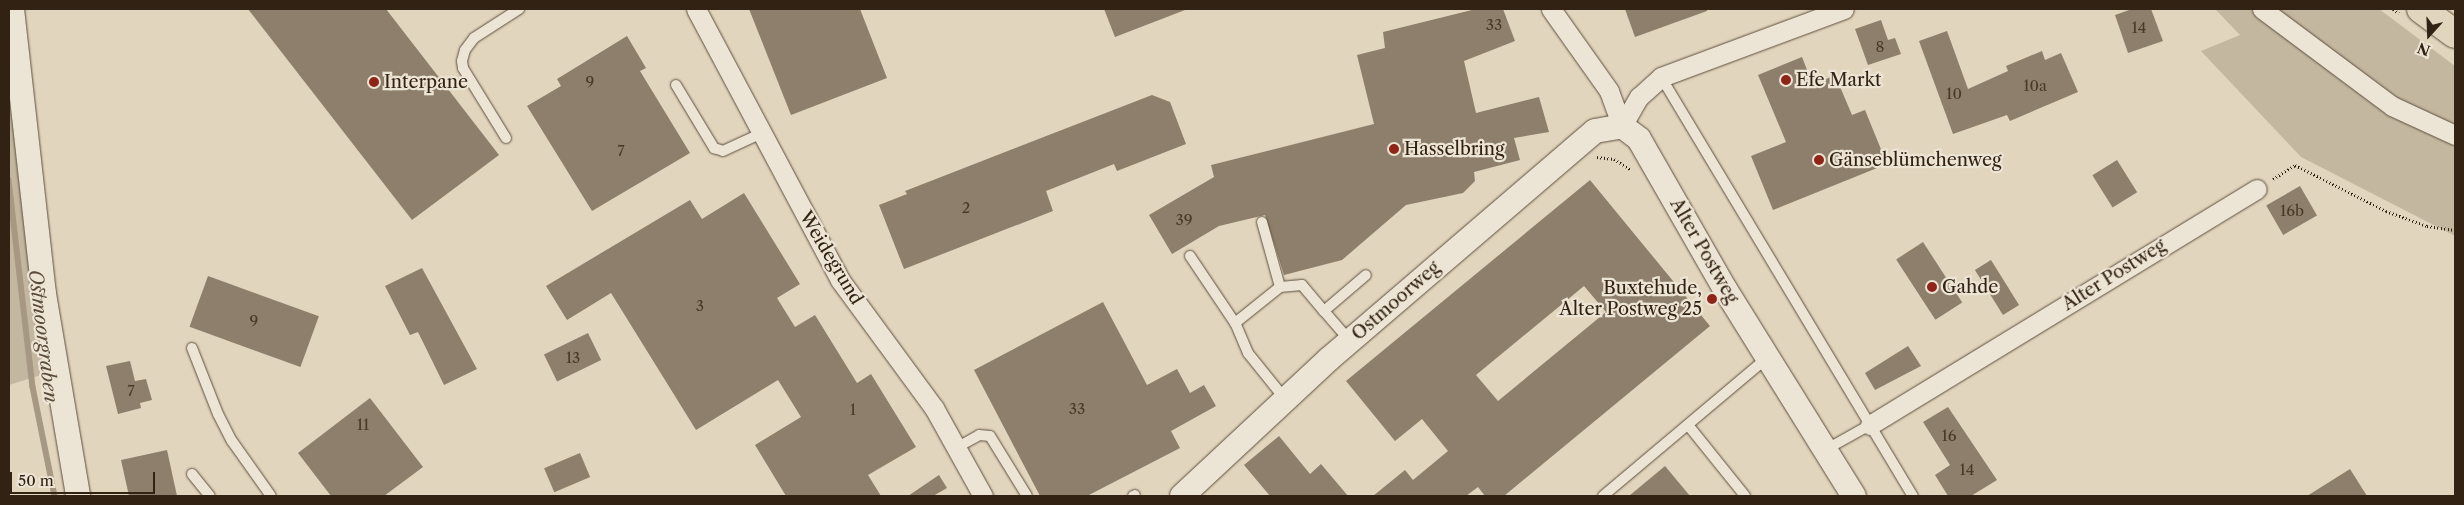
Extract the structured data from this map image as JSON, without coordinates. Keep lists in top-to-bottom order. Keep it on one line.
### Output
{"streets":{"street":["Alter Postweg","Weidegrund","Ostmoorweg"]},"crossings":[["Alter Postweg","Ostmoorweg"]],"water":["Ostmoorgraben"],"places":["Efe Markt","Interpane","Hasselbring","Gänseblümchenweg","Gahde","Buxtehude, Alter Postweg 25"],"house_numbers":["33","14","8","9","10a","10","7","2","16b","39","3","9","13","7","33","1","11","16","14"],"scale_bar":"50 m","north":"bottom"}
